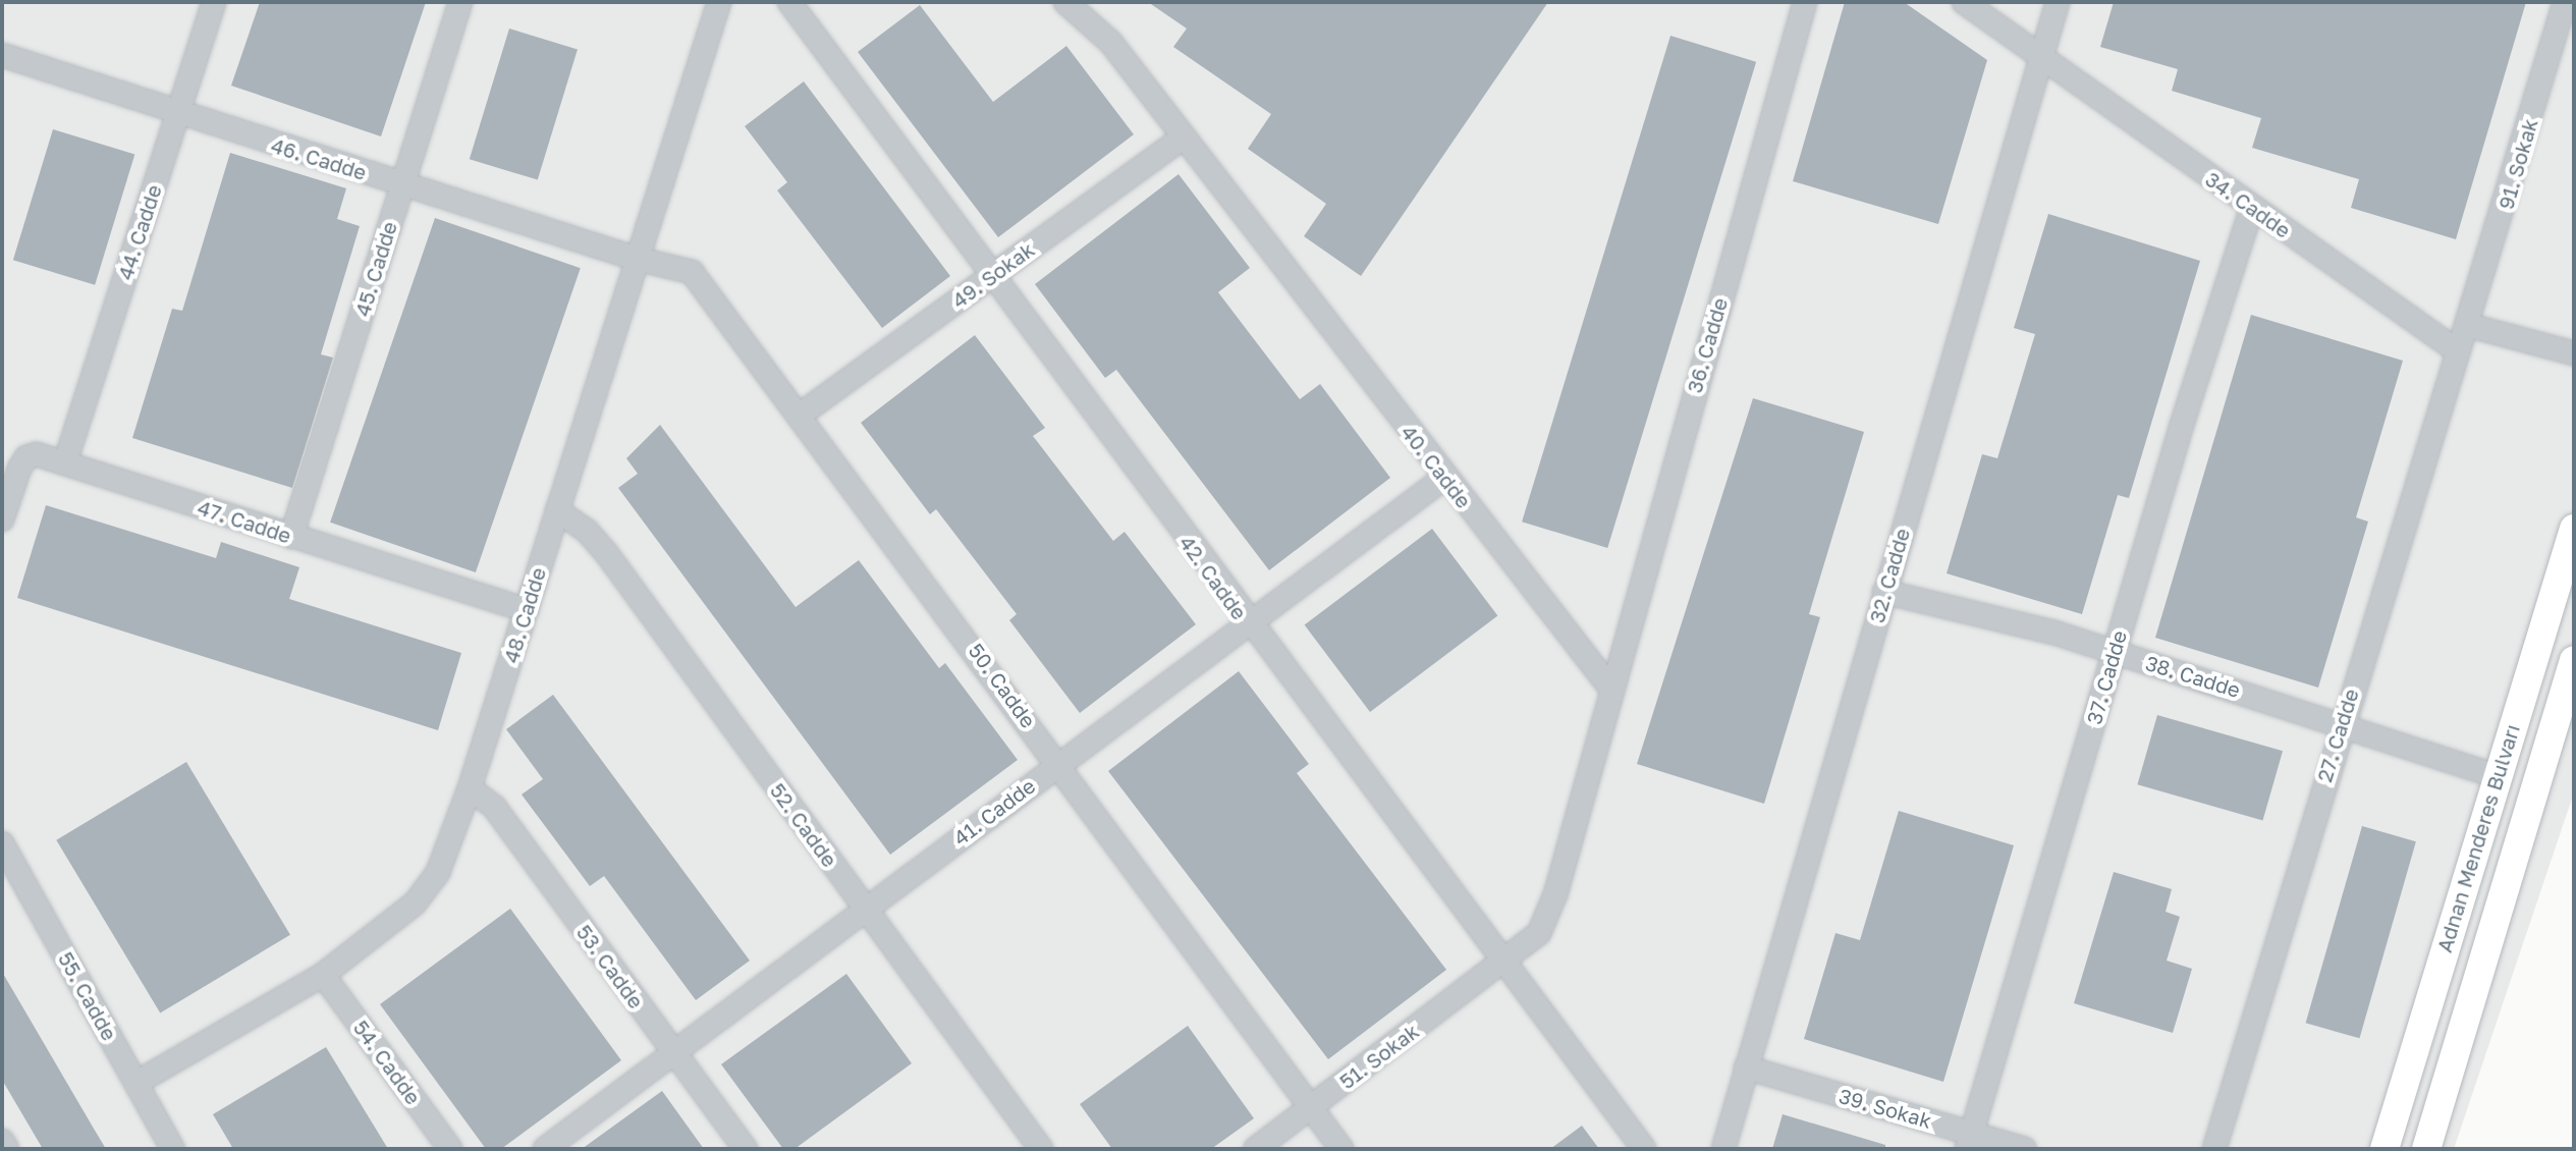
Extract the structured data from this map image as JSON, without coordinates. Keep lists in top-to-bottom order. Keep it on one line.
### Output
{"streets":{"main road":["Adnan Menderes Bulvarı"],"street":["46. Cadde","91. Sokak","34. Cadde","44. Cadde","45. Cadde","49. Sokak","36. Cadde","40. Cadde","47. Cadde","32. Cadde","42. Cadde","48. Cadde","38. Cadde","37. Cadde","50. Cadde","27. Cadde","41. Cadde","52. Cadde","53. Cadde","55. Cadde","51. Sokak","54. Cadde","39. Sokak"]},"crossings":[["46. Cadde","44. Cadde"],["46. Cadde","45. Cadde"],["46. Cadde","48. Cadde"],["46. Cadde","50. Cadde"],["91. Sokak","27. Cadde"],["34. Cadde","32. Cadde"],["34. Cadde","37. Cadde"],["34. Cadde","27. Cadde"],["44. Cadde","47. Cadde"],["45. Cadde","47. Cadde"],["49. Sokak","40. Cadde"],["49. Sokak","42. Cadde"],["49. Sokak","50. Cadde"],["36. Cadde","40. Cadde"],["40. Cadde","41. Cadde"],["47. Cadde","48. Cadde"],["32. Cadde","38. Cadde"],["32. Cadde","39. Sokak"],["42. Cadde","41. Cadde"],["42. Cadde","51. Sokak"],["48. Cadde","50. Cadde"],["48. Cadde","52. Cadde"],["48. Cadde","53. Cadde"],["48. Cadde","55. Cadde"],["48. Cadde","54. Cadde"],["38. Cadde","37. Cadde"],["38. Cadde","27. Cadde"],["38. Cadde","Adnan Menderes Bulvarı"],["37. Cadde","39. Sokak"],["50. Cadde","41. Cadde"],["50. Cadde","51. Sokak"],["41. Cadde","52. Cadde"],["41. Cadde","53. Cadde"]]}
